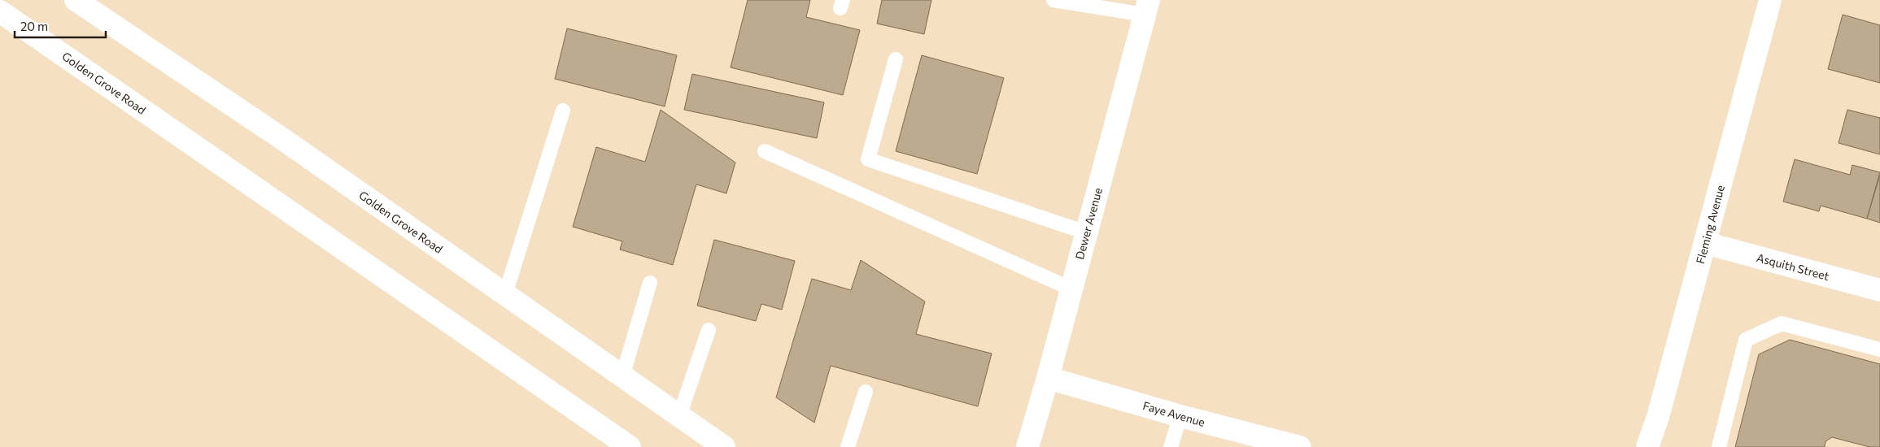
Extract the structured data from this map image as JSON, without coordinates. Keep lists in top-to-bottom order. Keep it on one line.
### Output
{"streets":{"main road":["Golden Grove Road","Dewer Avenue","Fleming Avenue","Asquith Street","Faye Avenue"]},"crossings":[["Dewer Avenue","Faye Avenue"],["Fleming Avenue","Asquith Street"]],"scale_bar":"20 m"}
